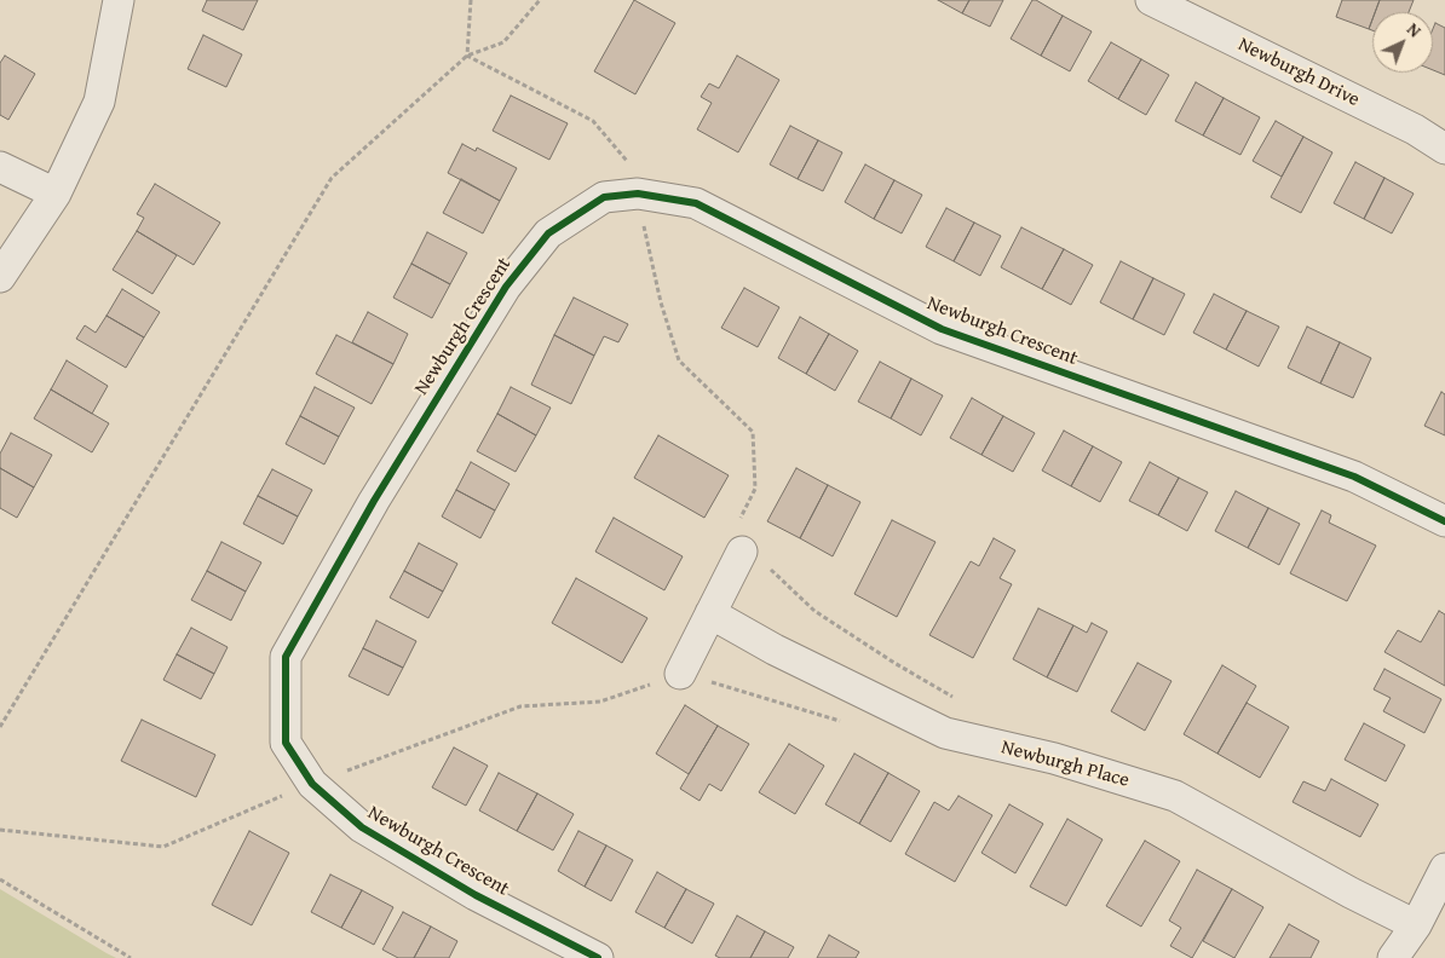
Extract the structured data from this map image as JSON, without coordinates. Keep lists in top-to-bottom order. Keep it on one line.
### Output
{"streets":{"street":["Newburgh Drive","Newburgh Crescent","Newburgh Place"]},"north":"top right"}
